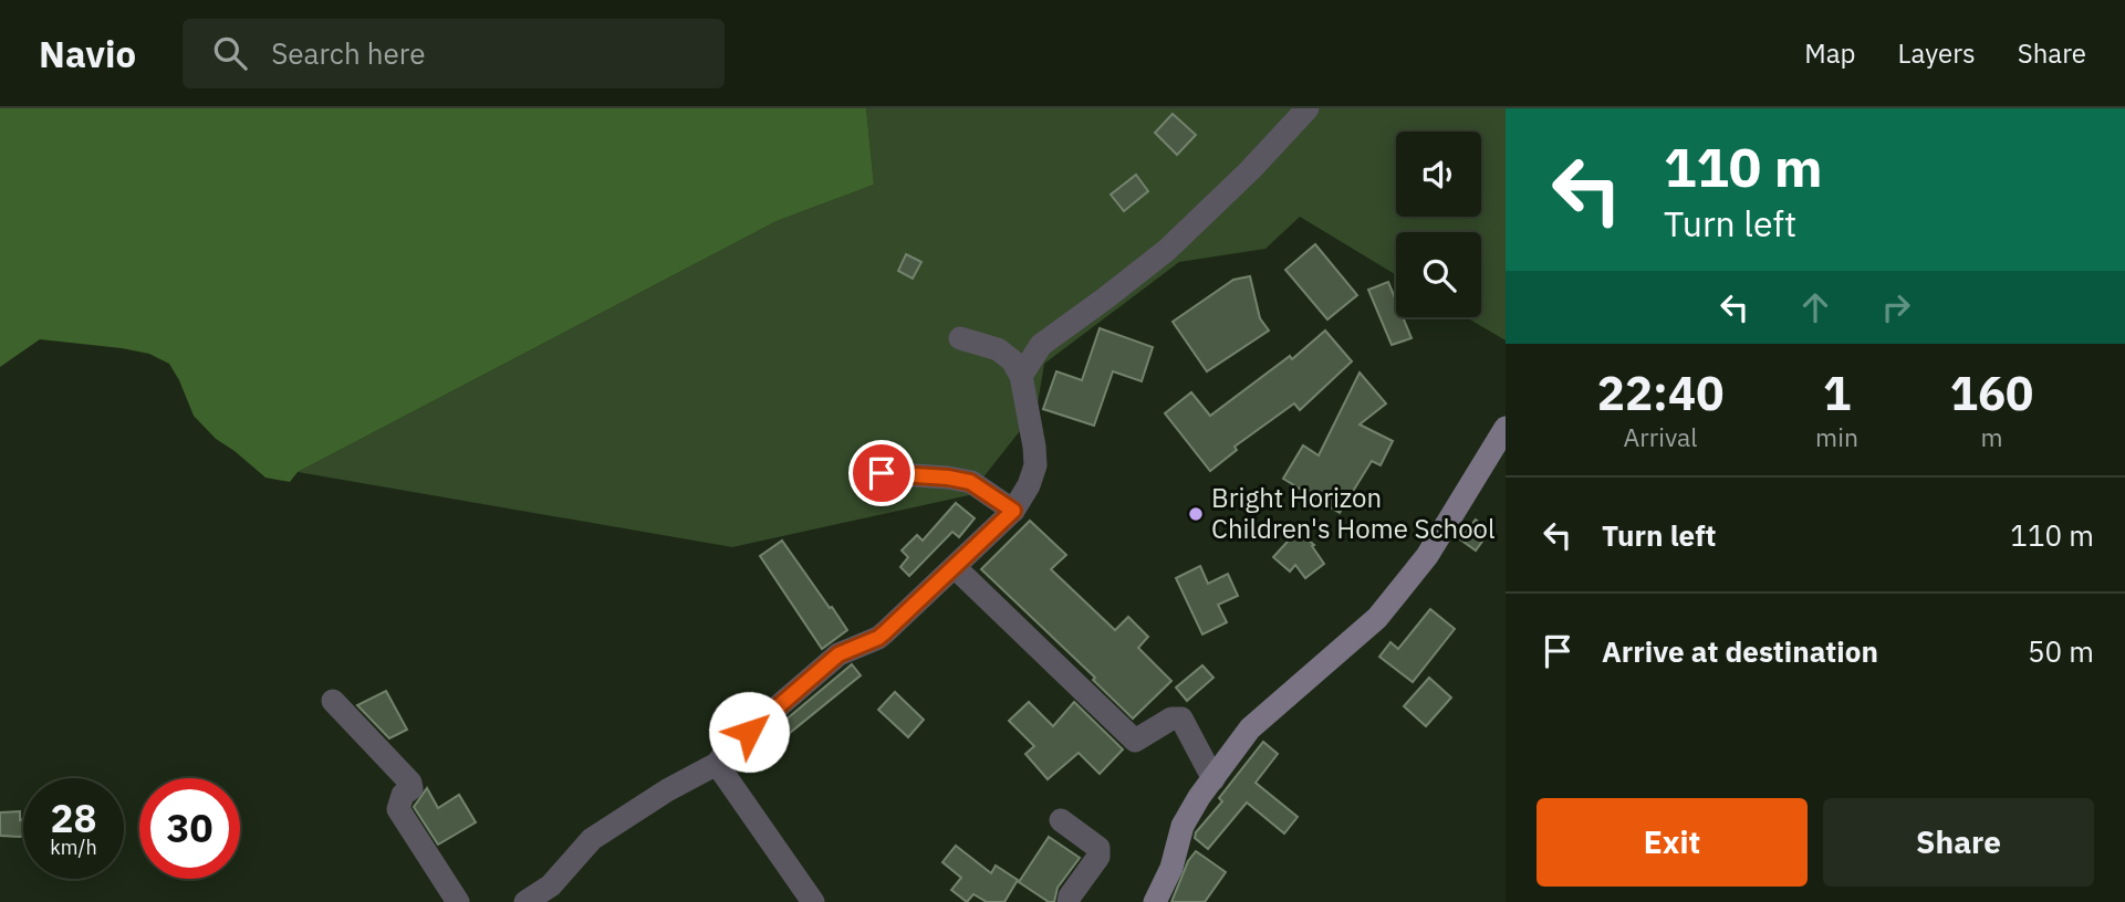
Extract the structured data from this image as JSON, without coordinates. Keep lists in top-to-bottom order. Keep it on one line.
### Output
{"places":["Bright Horizon Children's Home School"],"page":{"header":"Navio","search":"Search here","nav":["Map","Layers","Share"],"turn":["110 m","Turn left"],"eta":["22:40","Arrival","1","min","160","m"],"list":[{"name":"Turn left","value":"110 m"},{"name":"Arrive at destination","value":"50 m"}],"speed":"28 km/h","limit":"30","buttons":["Exit","Share"]}}
